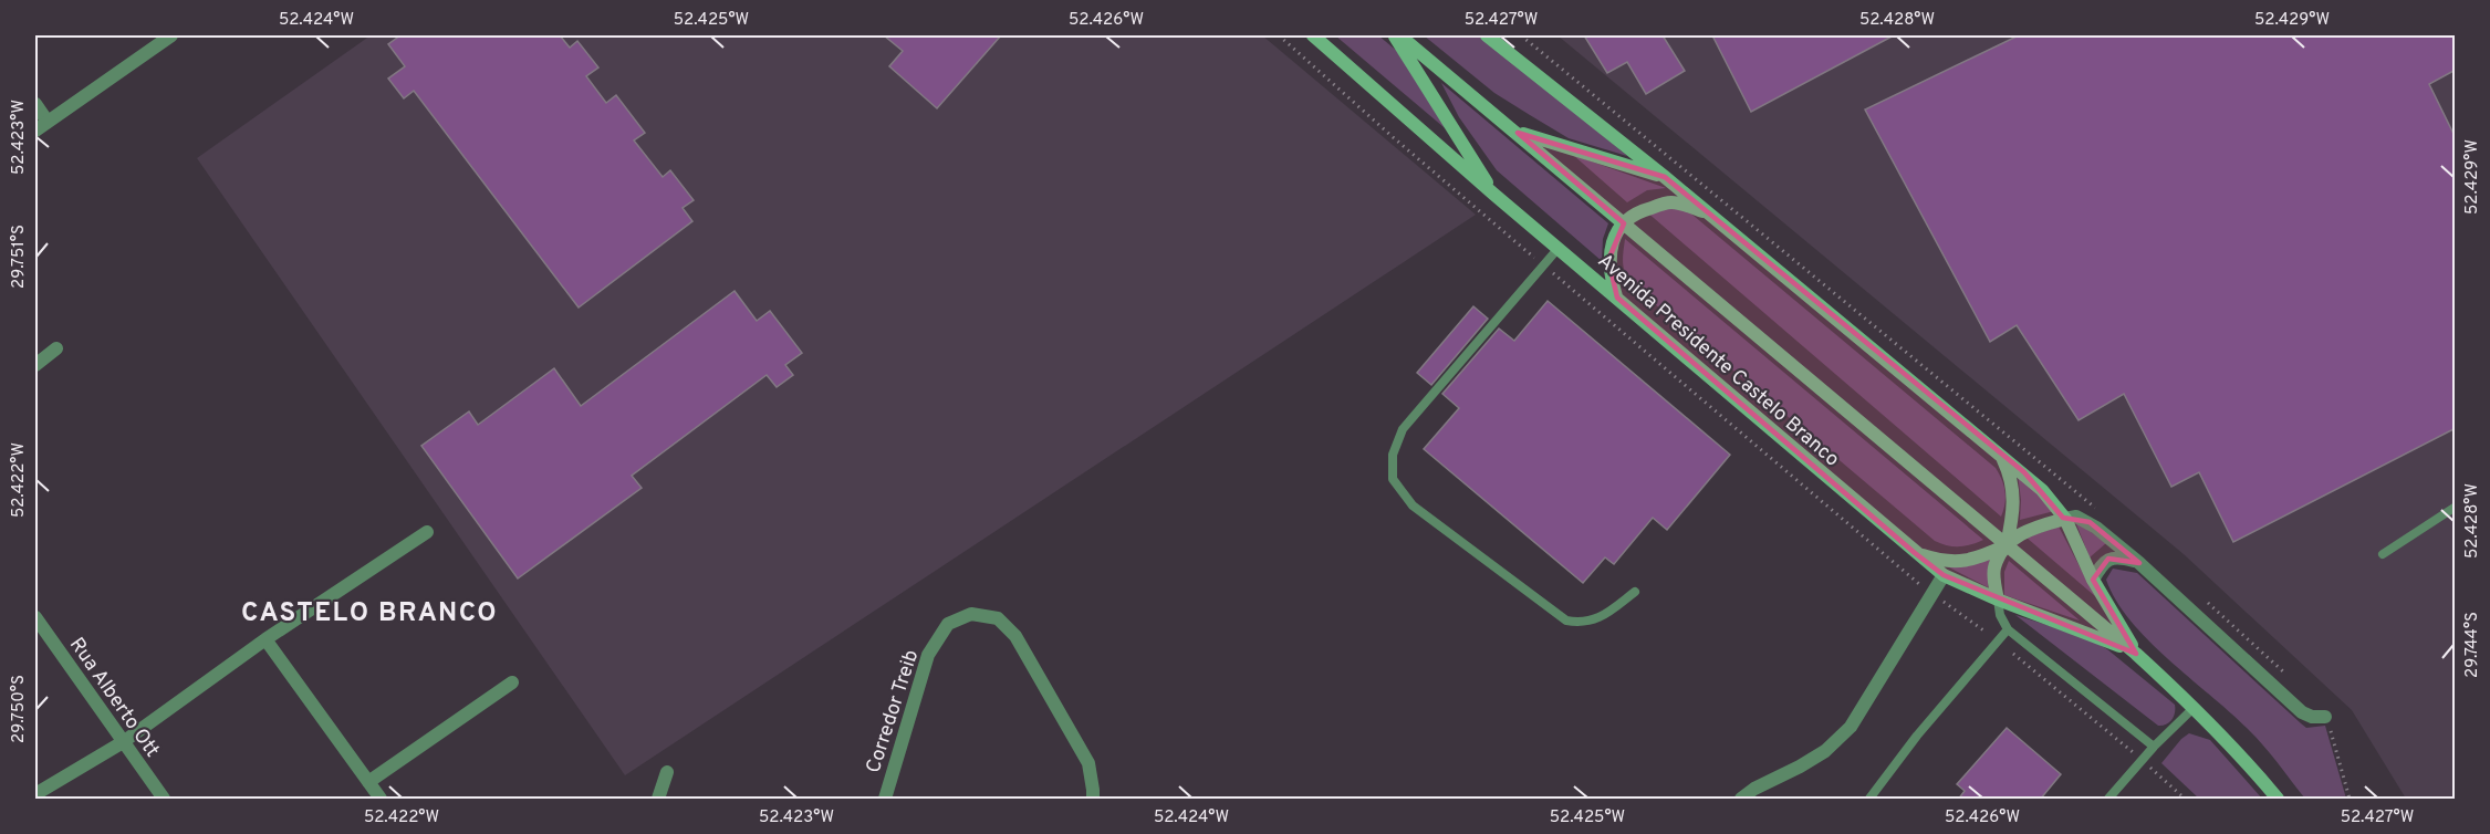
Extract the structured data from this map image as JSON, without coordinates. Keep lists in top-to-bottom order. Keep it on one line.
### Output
{"streets":{"main road":["Avenida Presidente Castelo Branco"],"street":["Rua Alberto Ott","Corredor Treib"]},"districts":["CASTELO BRANCO"],"coordinates":["52.424°W","52.425°W","52.426°W","52.427°W","52.428°W","52.429°W","52.423°W","29.751°S","52.422°W","29.744°S","29.750°S"]}
